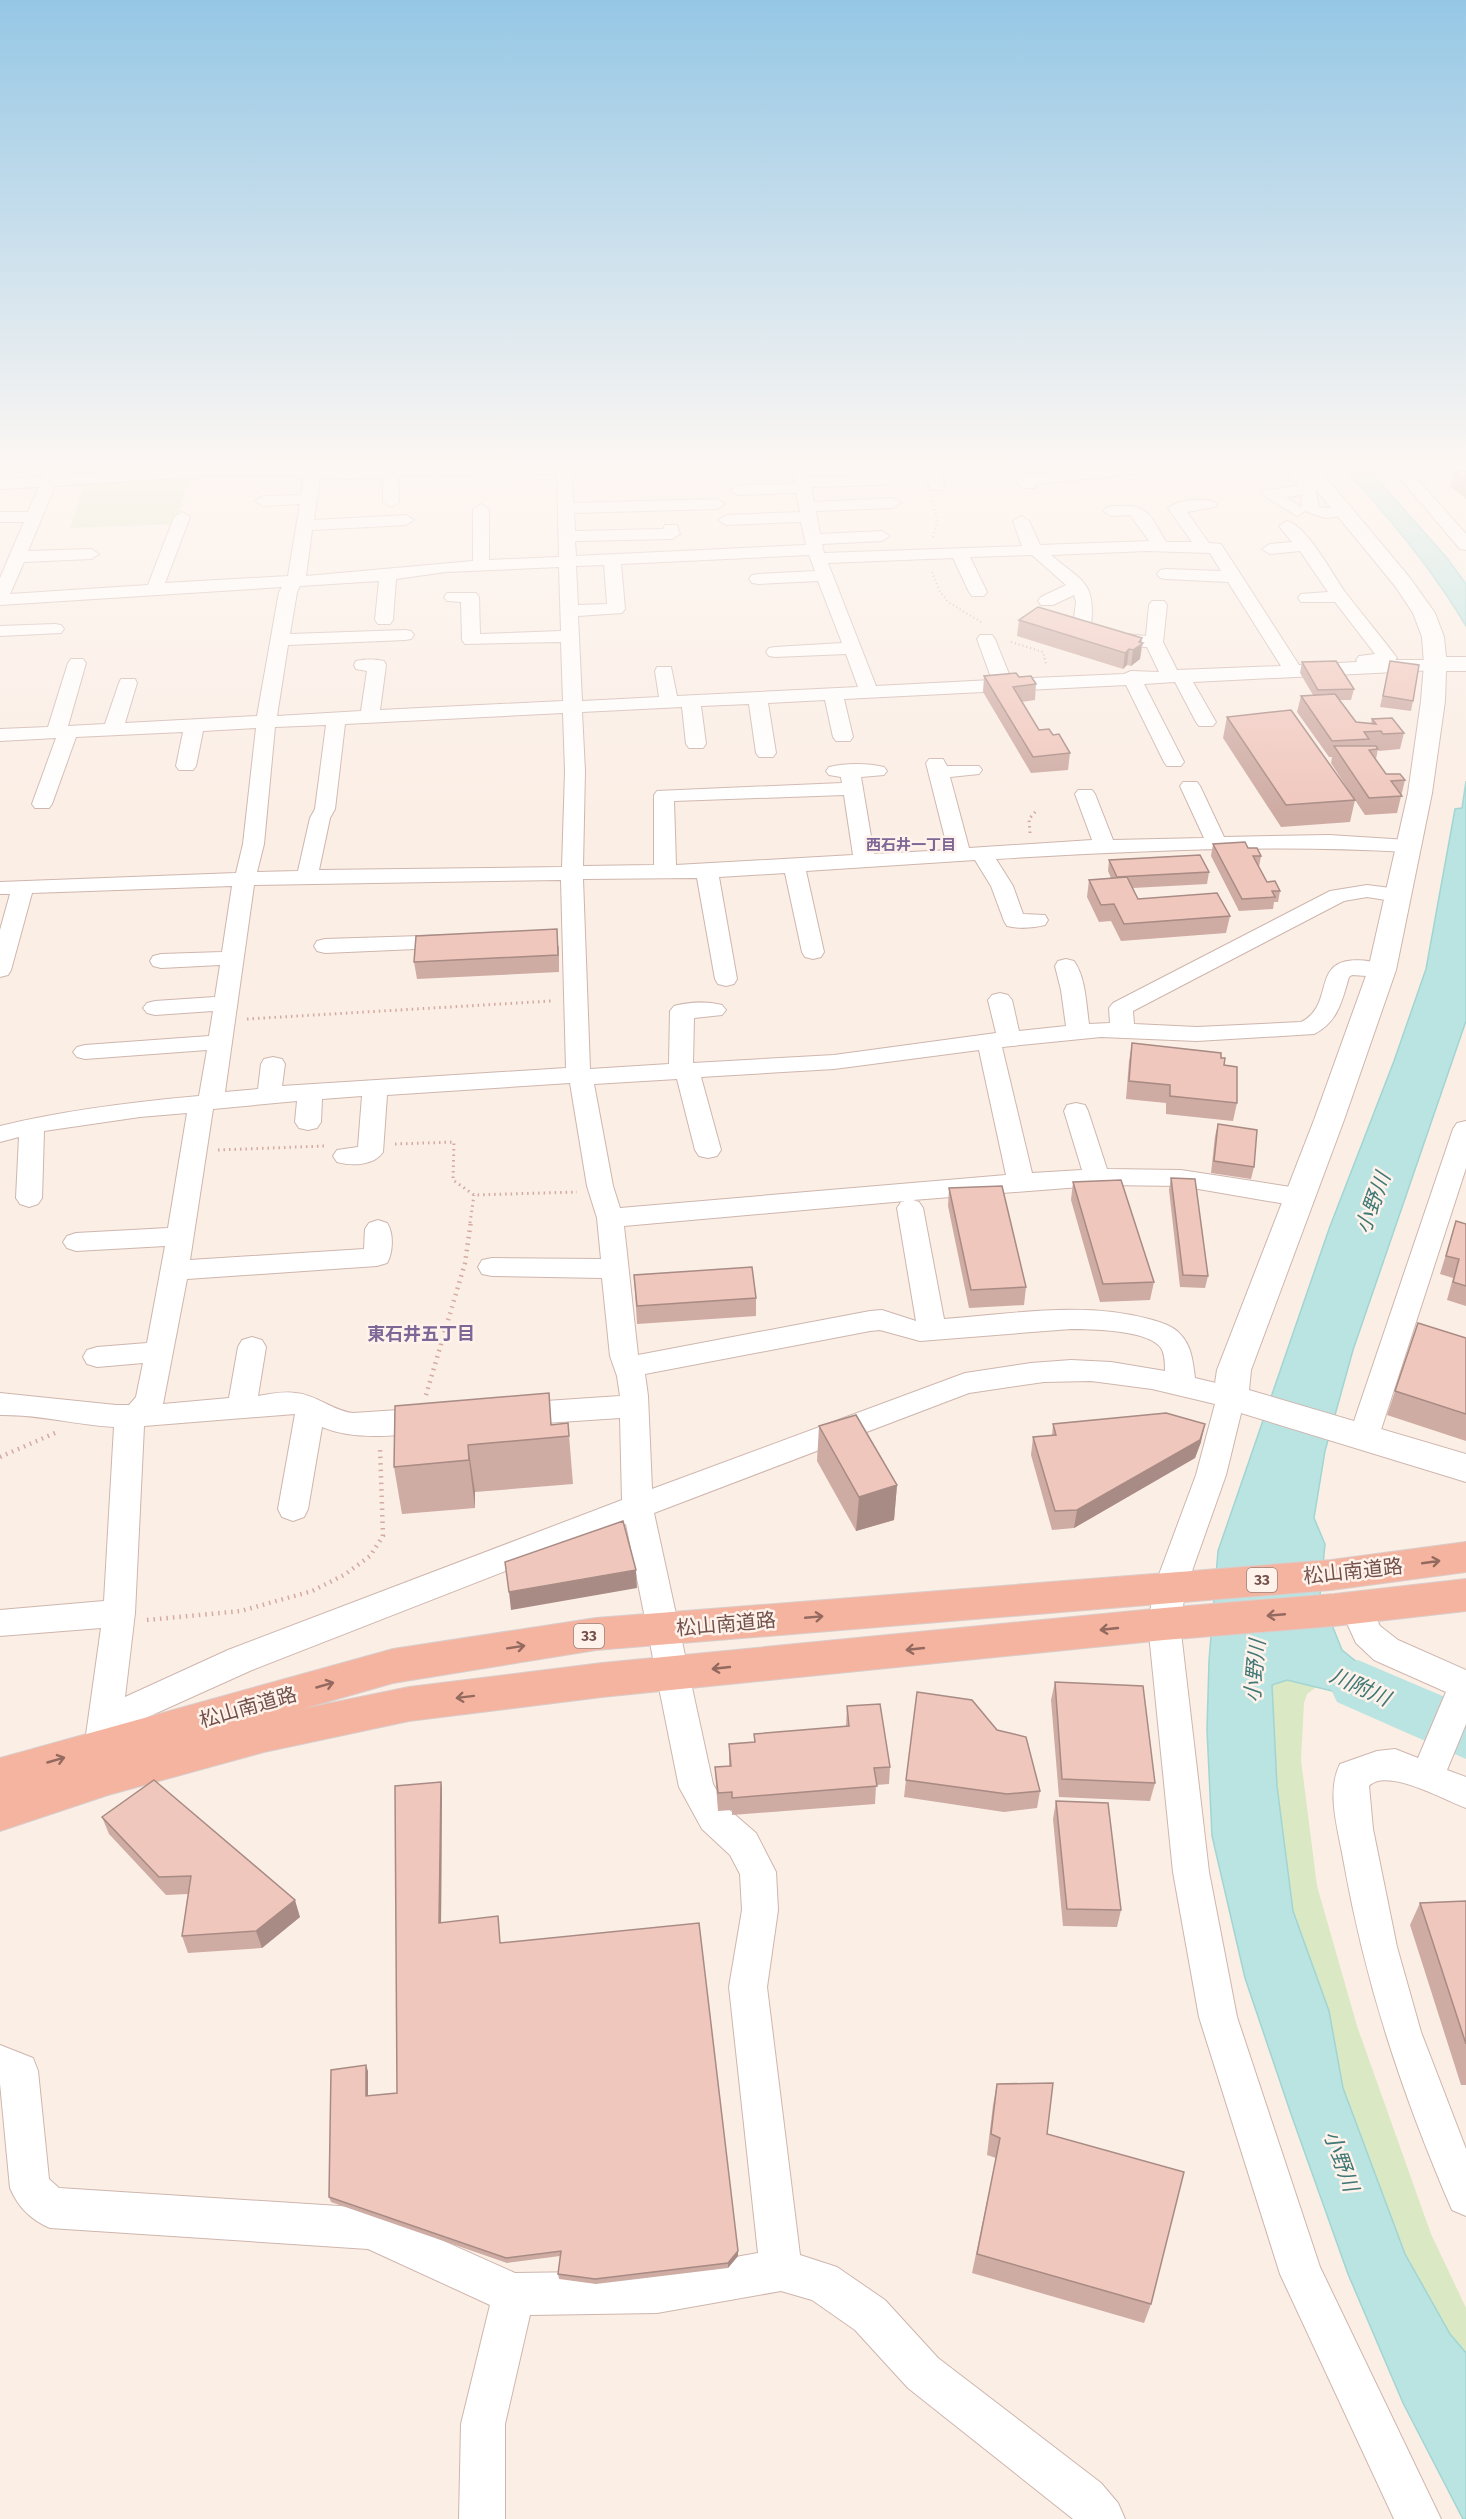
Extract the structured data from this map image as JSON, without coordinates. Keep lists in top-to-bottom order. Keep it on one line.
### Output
{"streets":{"highway":["松山南道路","33"]},"districts":["西石井一丁目","東石井五丁目"],"water":["小野川","川附川"]}
